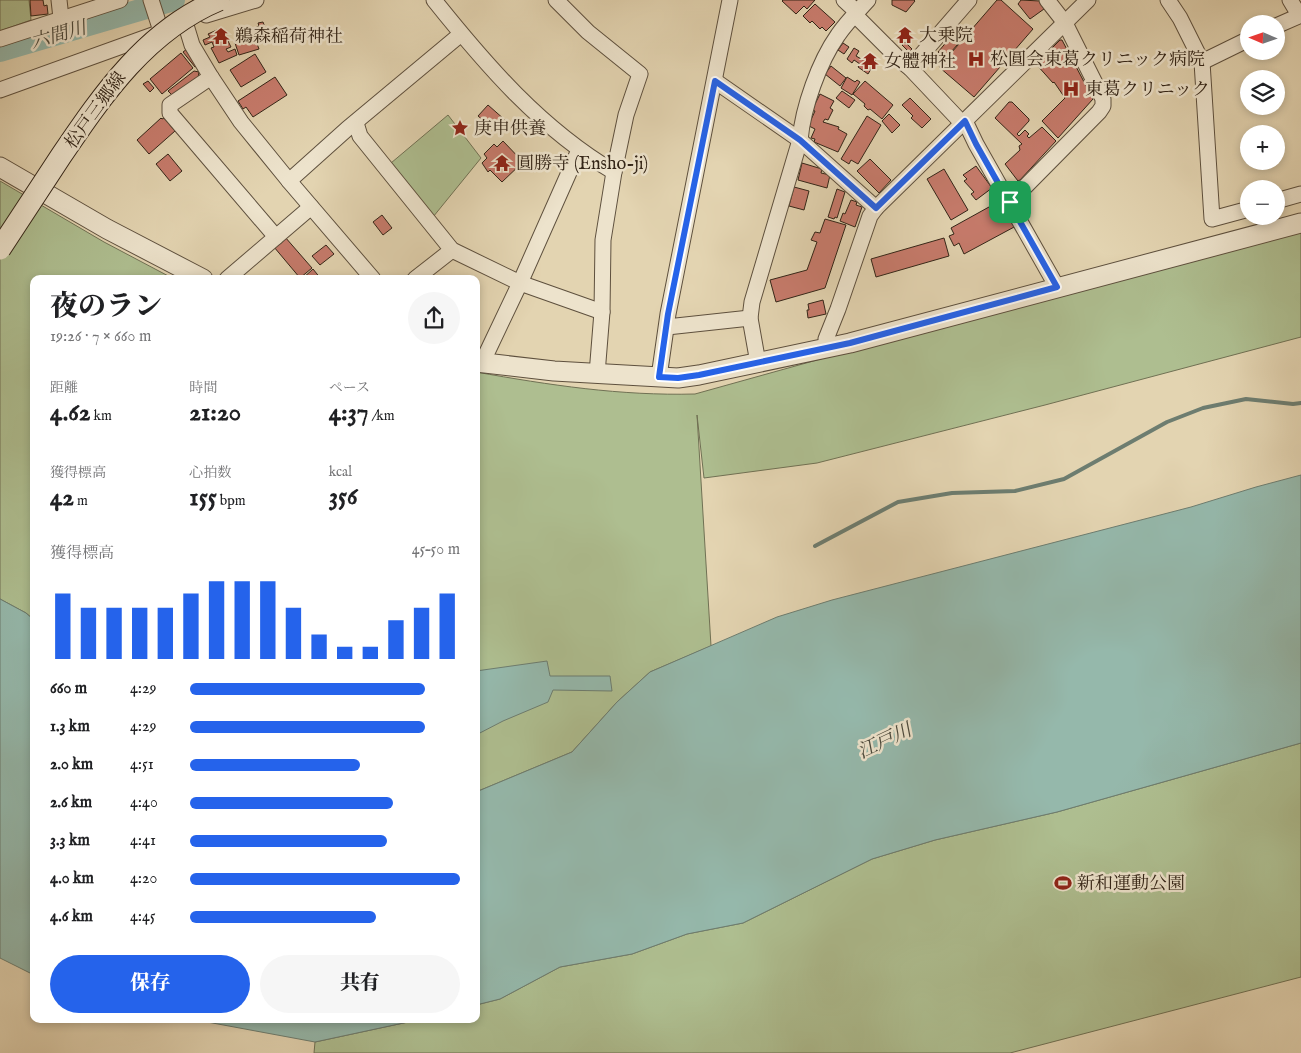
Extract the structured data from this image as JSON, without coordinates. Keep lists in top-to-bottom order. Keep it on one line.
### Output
{"streets":{"main road":["松戸三郷線"]},"water":["六間川","江戸川"],"places":{"temple":["大乗院","鵜森稲荷神社","女體神社","圓勝寺 (Ensho-ji)"],"hospital":["松圓会東葛クリニック病院","東葛クリニック"],"place":["庚申供養"],"sports":["新和運動公園"]},"north":"left","page":{"map_buttons":["+","−"],"heading":["夜のラン","19:26 · 7 × 660 m"],"stats":[["距離","4.62 km"],["時間","21:20"],["ペース","4:37 /km"],["獲得標高","42 m"],["心拍数","155 bpm"],["kcal","356"]],"chart":["獲得標高","45–50 m"],"list":[{"name":"660 m","note":"4:29"},{"name":"1.3 km","note":"4:29"},{"name":"2.0 km","note":"4:51"},{"name":"2.6 km","note":"4:40"},{"name":"3.3 km","note":"4:41"},{"name":"4.0 km","note":"4:20"},{"name":"4.6 km","note":"4:45"}],"buttons":["保存","共有"]}}
